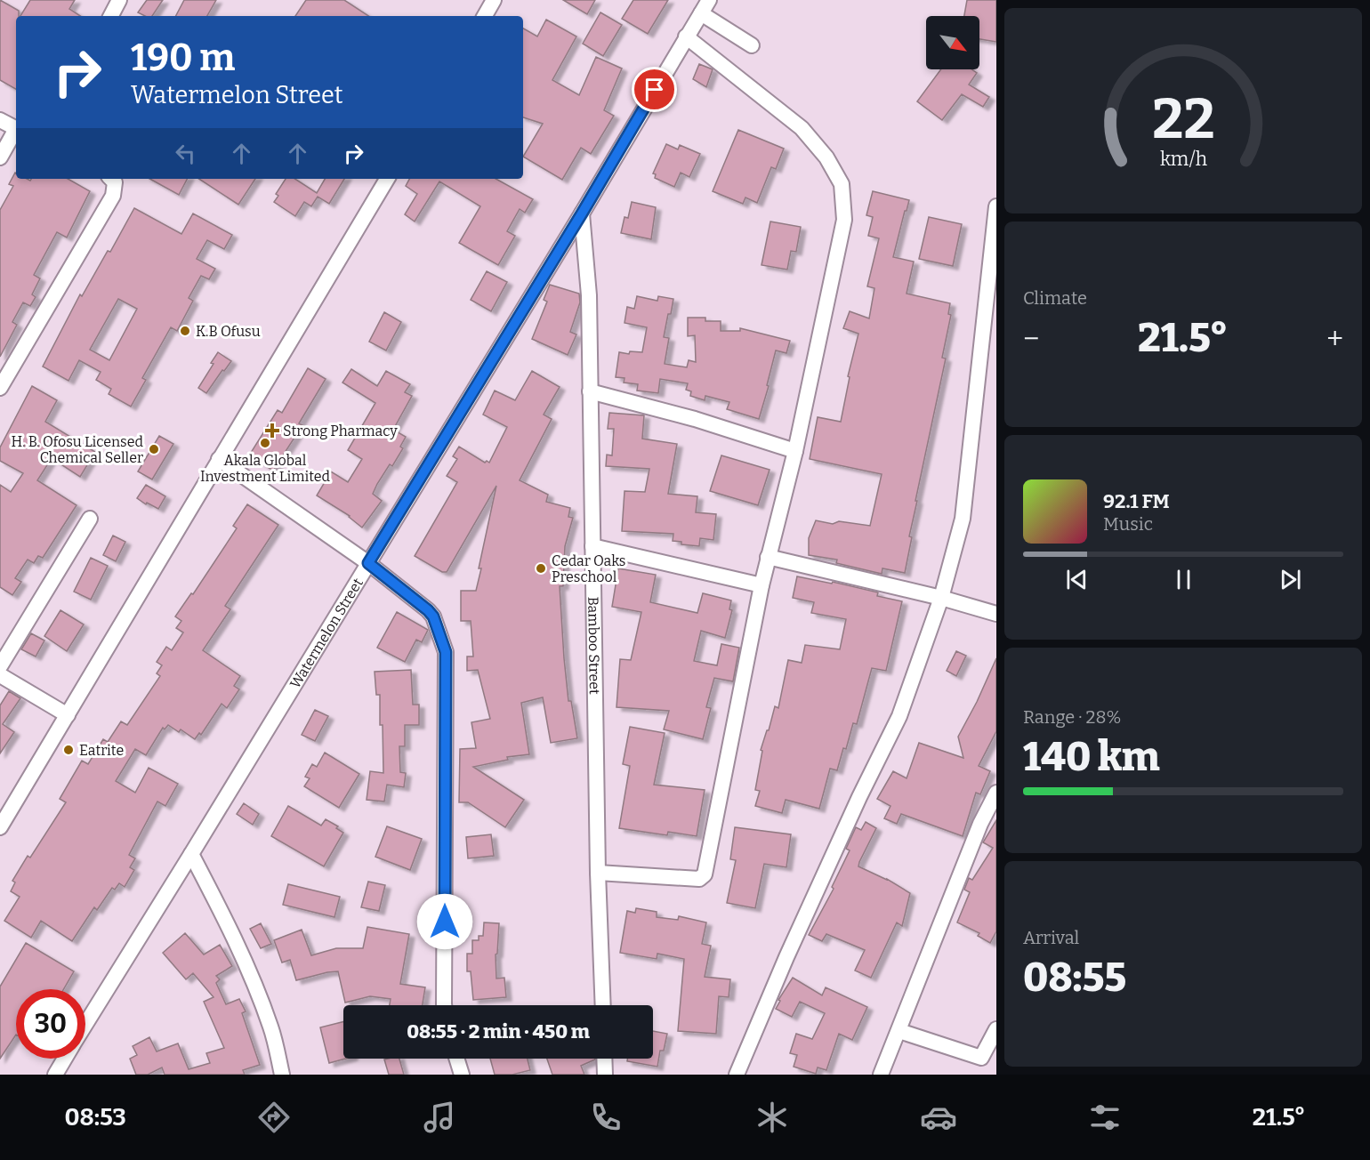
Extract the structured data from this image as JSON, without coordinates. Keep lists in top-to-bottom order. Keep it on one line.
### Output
{"streets":{"street":["Watermelon Street","Bamboo Street"]},"crossings":[["Watermelon Street","Bamboo Street"]],"places":{"other":["K.B Ofusu","Akala Global Investment Limited","H. B. Ofosu Licensed Chemical Seller","Cedar Oaks Preschool","Eatrite"],"health":["Strong Pharmacy"]},"north":"bottom right","page":{"turn":["190 m","Watermelon Street"],"tile":["Climate",["Range · 28%","140 km"],["Arrival","08:55"]],"heat":["−","21.5°","+"],"song":["92.1 FM","Music"],"limit":"30","trip":"08:55 · 2 min · 450 m","tabs":["08:53","21.5°"],"gauge":["22","km/h"]}}
